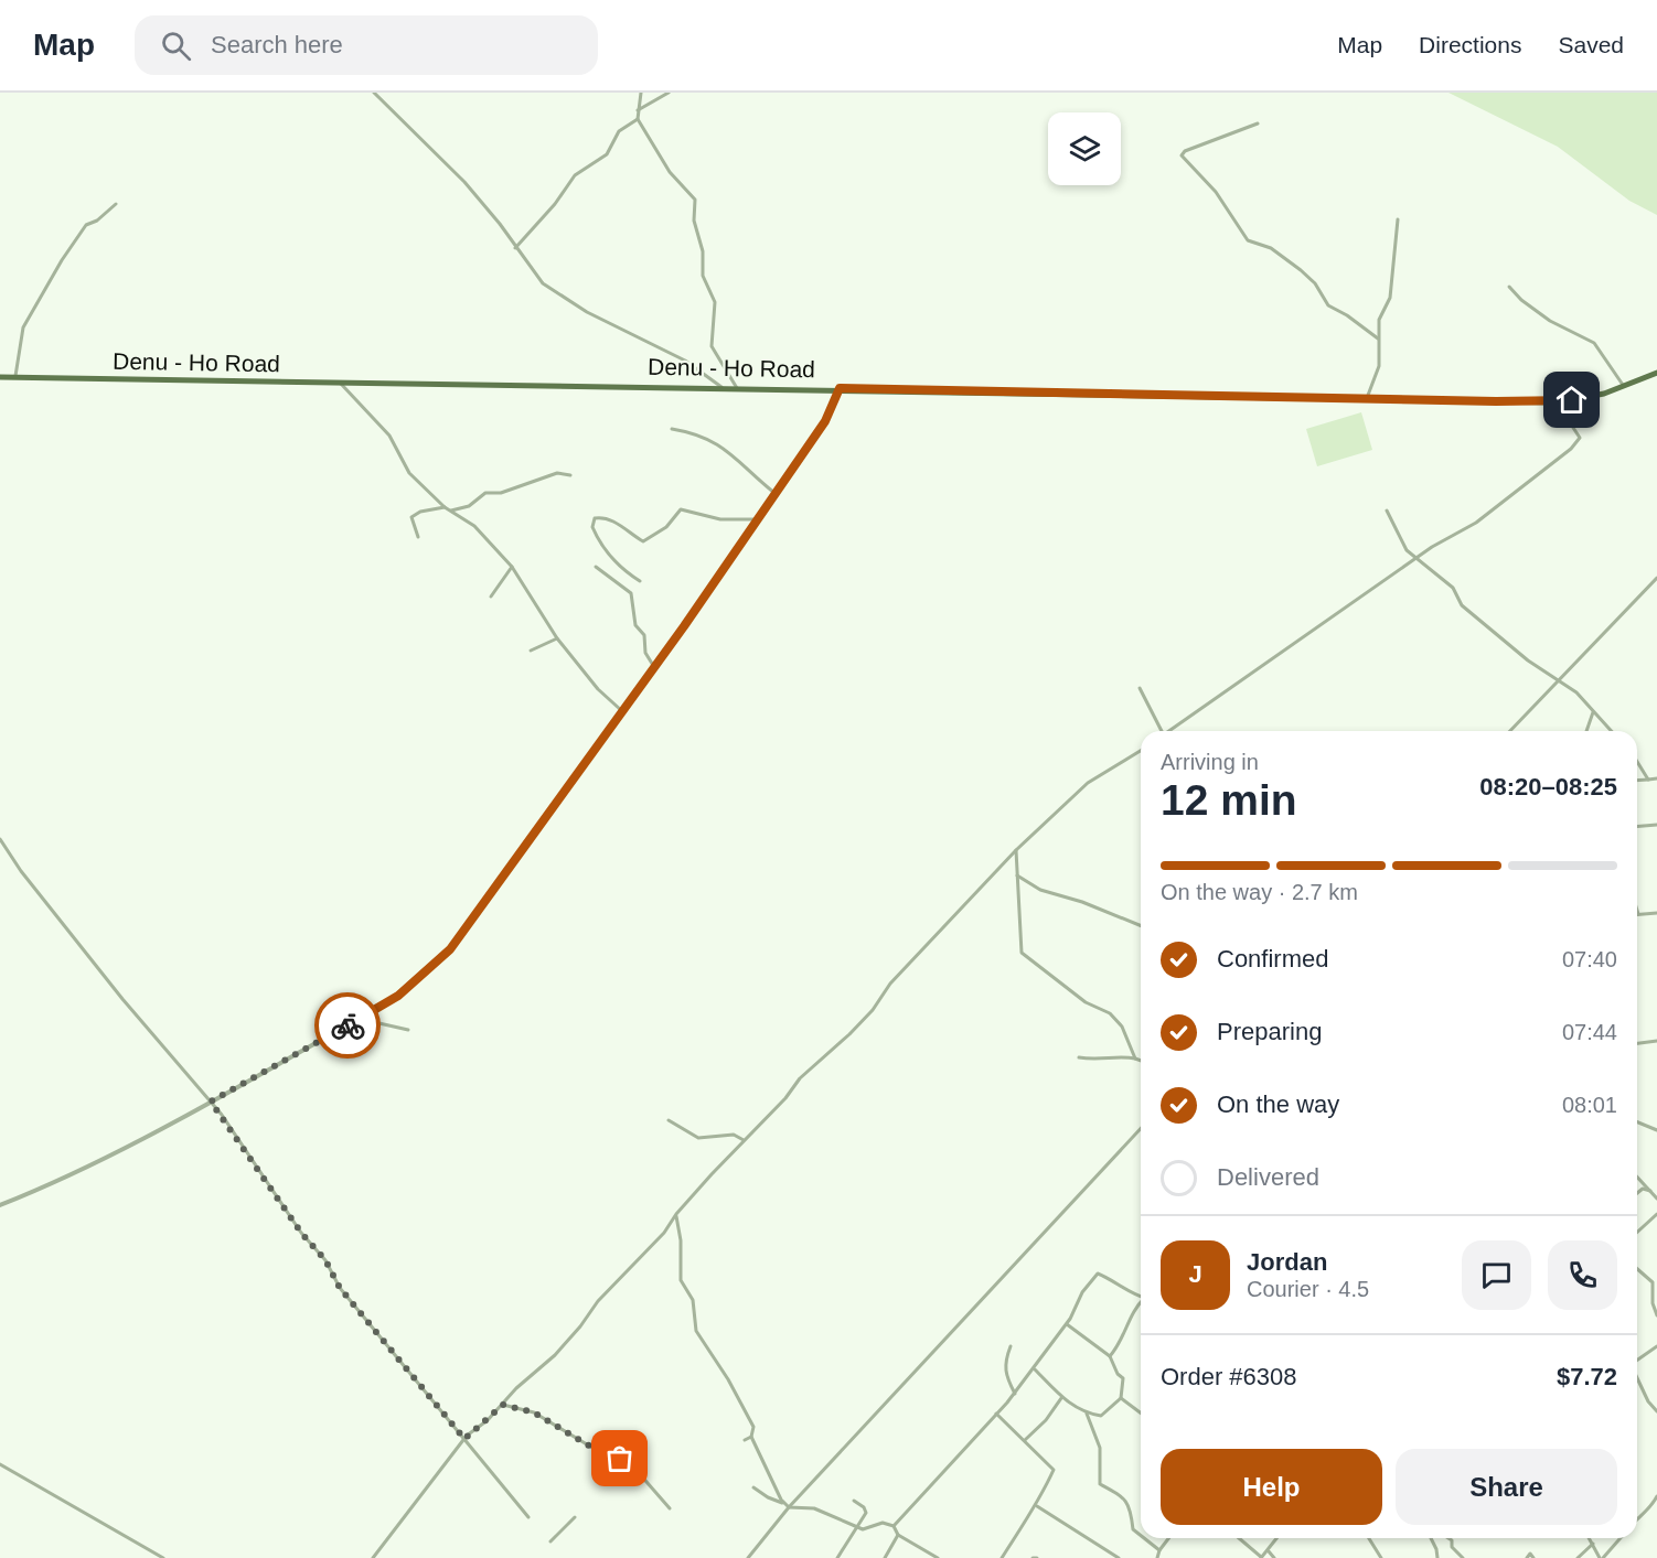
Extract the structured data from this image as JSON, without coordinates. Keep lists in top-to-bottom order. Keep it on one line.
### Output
{"streets":{"main road":["Denu - Ho Road"]},"page":{"header":"Map","search":"Search here","nav":["Map","Directions","Saved"],"heading":["12 min","Arriving in","08:20–08:25"],"panel":["Jordan","Courier · 4.5","Order #6308","$7.72"],"bar":"On the way · 2.7 km","list":[["Confirmed","07:40"],["Preparing","07:44"],["On the way","08:01"],"Delivered"],"round":"J","buttons":["Help","Share"]}}
